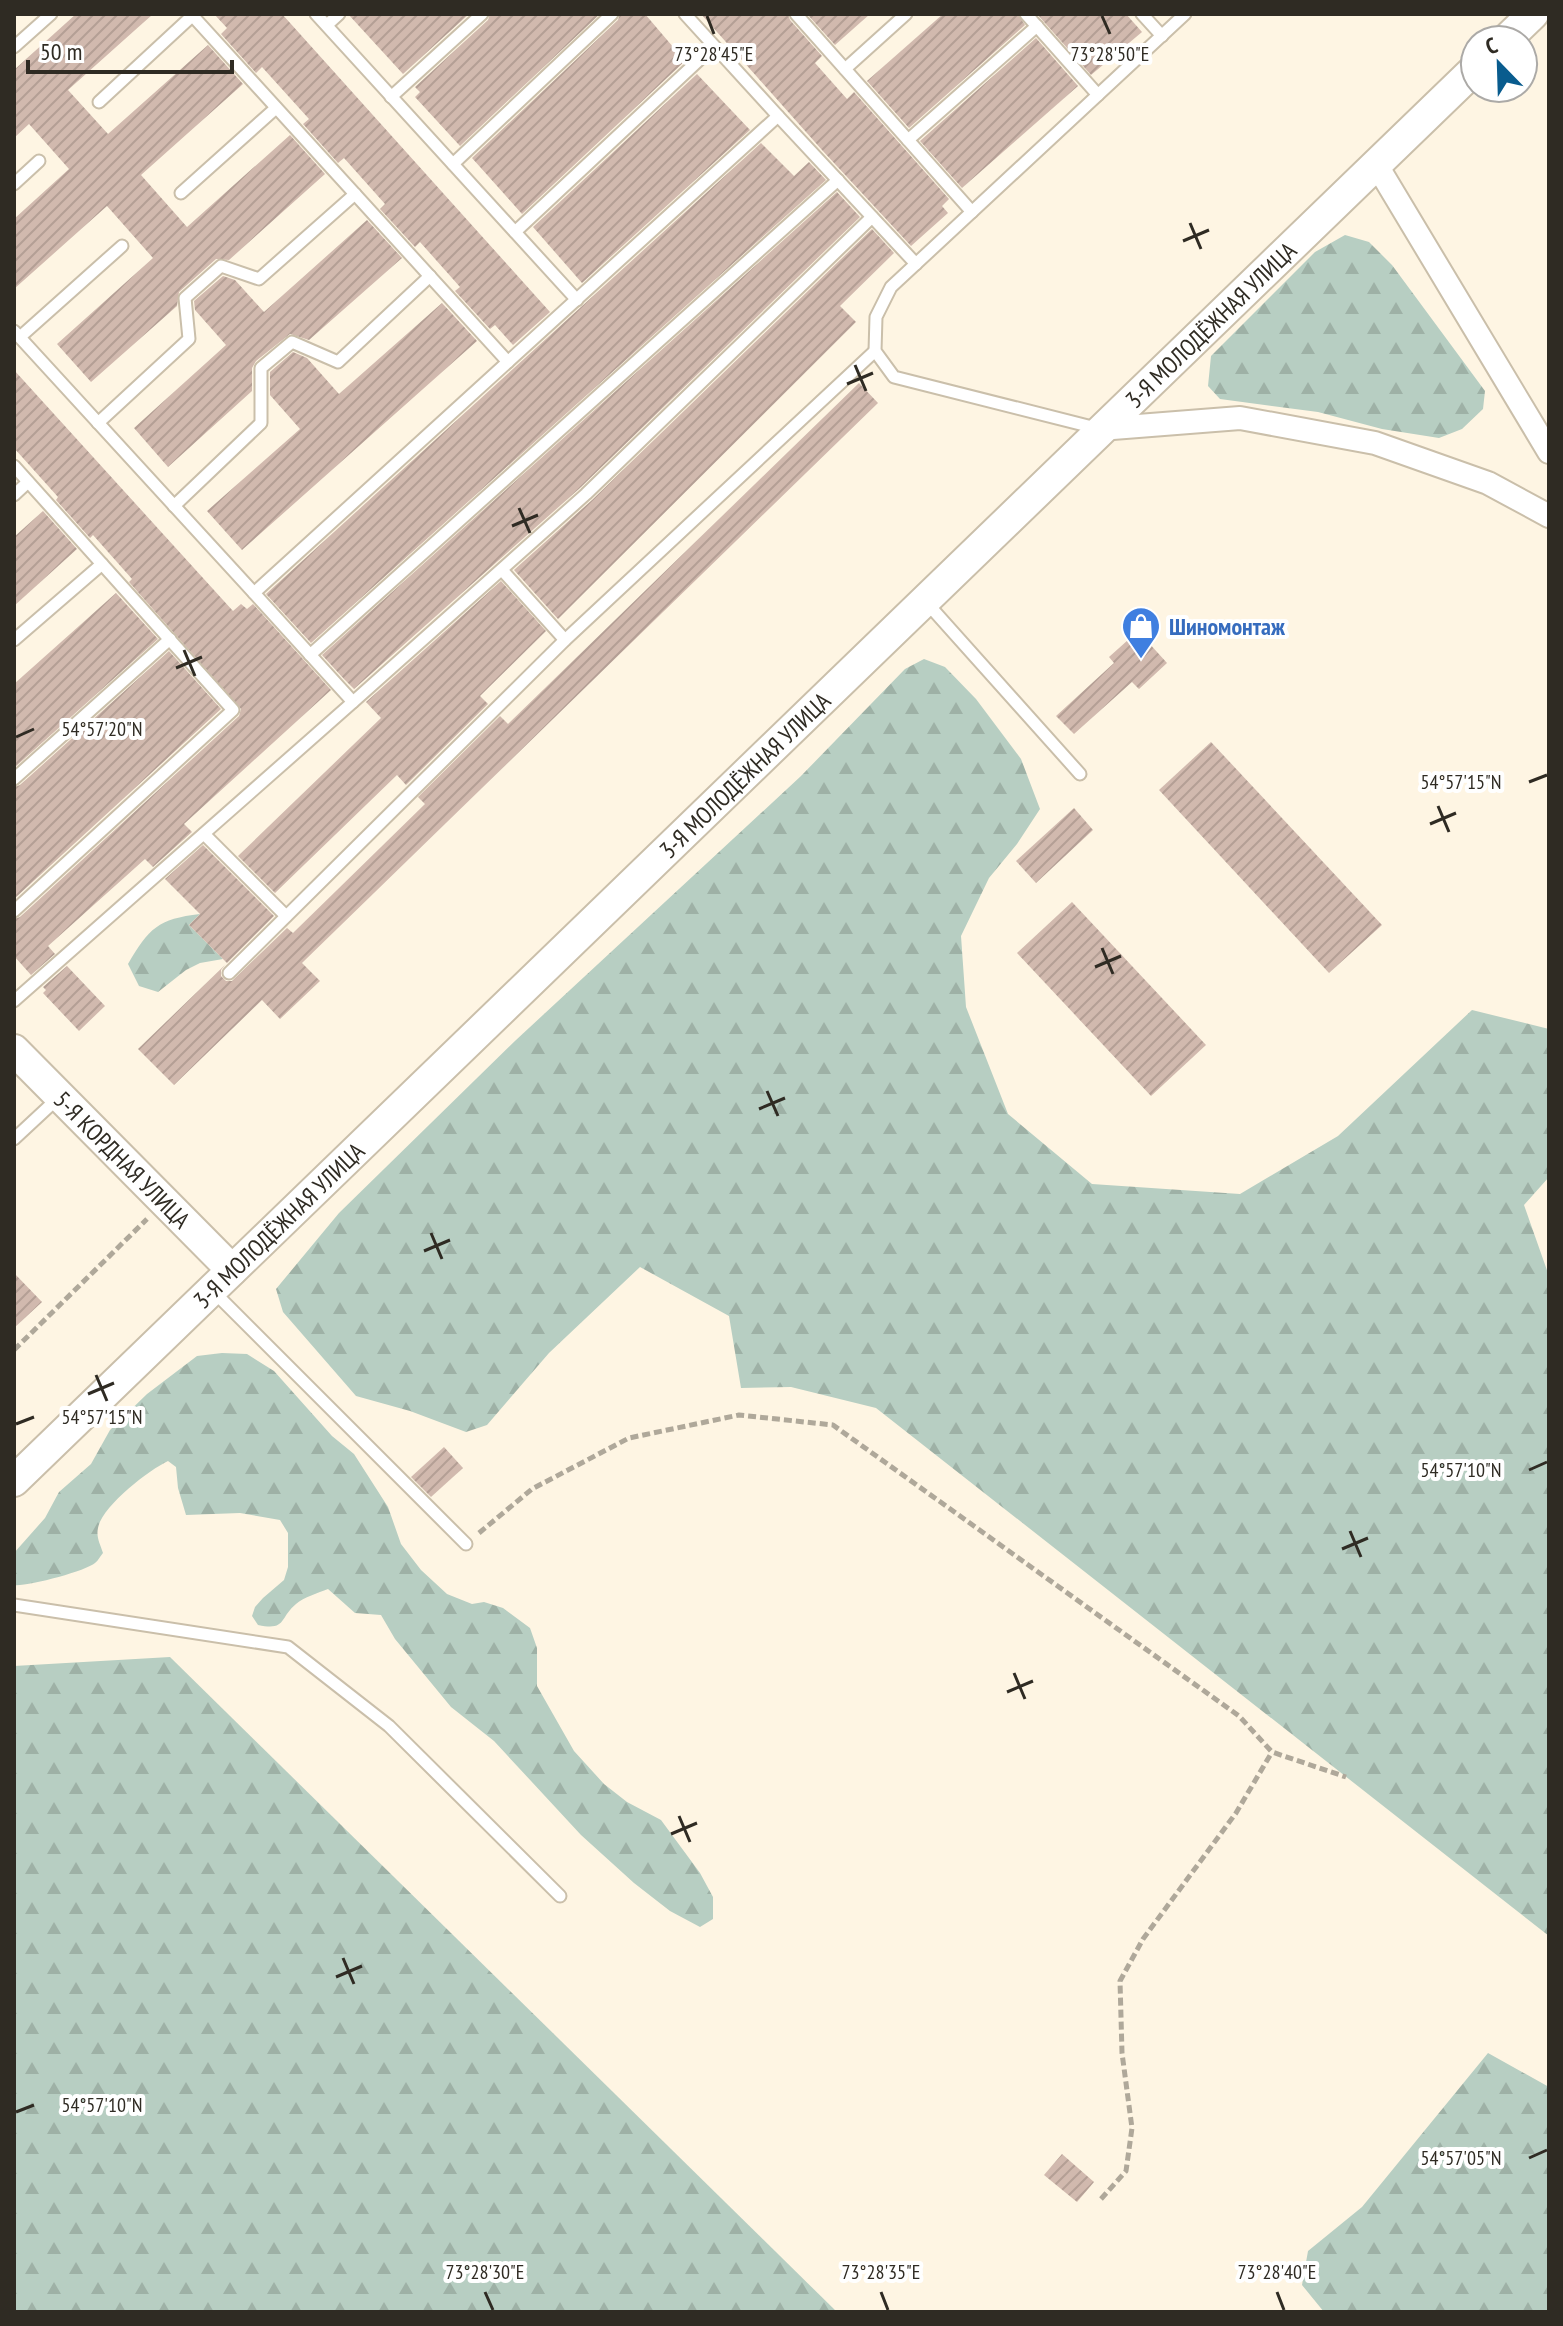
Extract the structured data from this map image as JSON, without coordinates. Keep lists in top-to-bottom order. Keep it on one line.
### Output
{"streets":{"main road":["3-Я МОЛОДЁЖНАЯ УЛИЦА","5-Я КОРДНАЯ УЛИЦА"]},"crossings":[["3-Я МОЛОДЁЖНАЯ УЛИЦА","5-Я КОРДНАЯ УЛИЦА"]],"places":{"shop":["Шиномонтаж"]},"scale_bar":"50 m","north":"top left","coordinates":["73°28'45\"E","73°28'50\"E","54°57'20\"N","54°57'15\"N","54°57'10\"N","54°57'05\"N","73°28'30\"E","73°28'35\"E","73°28'40\"E"]}
